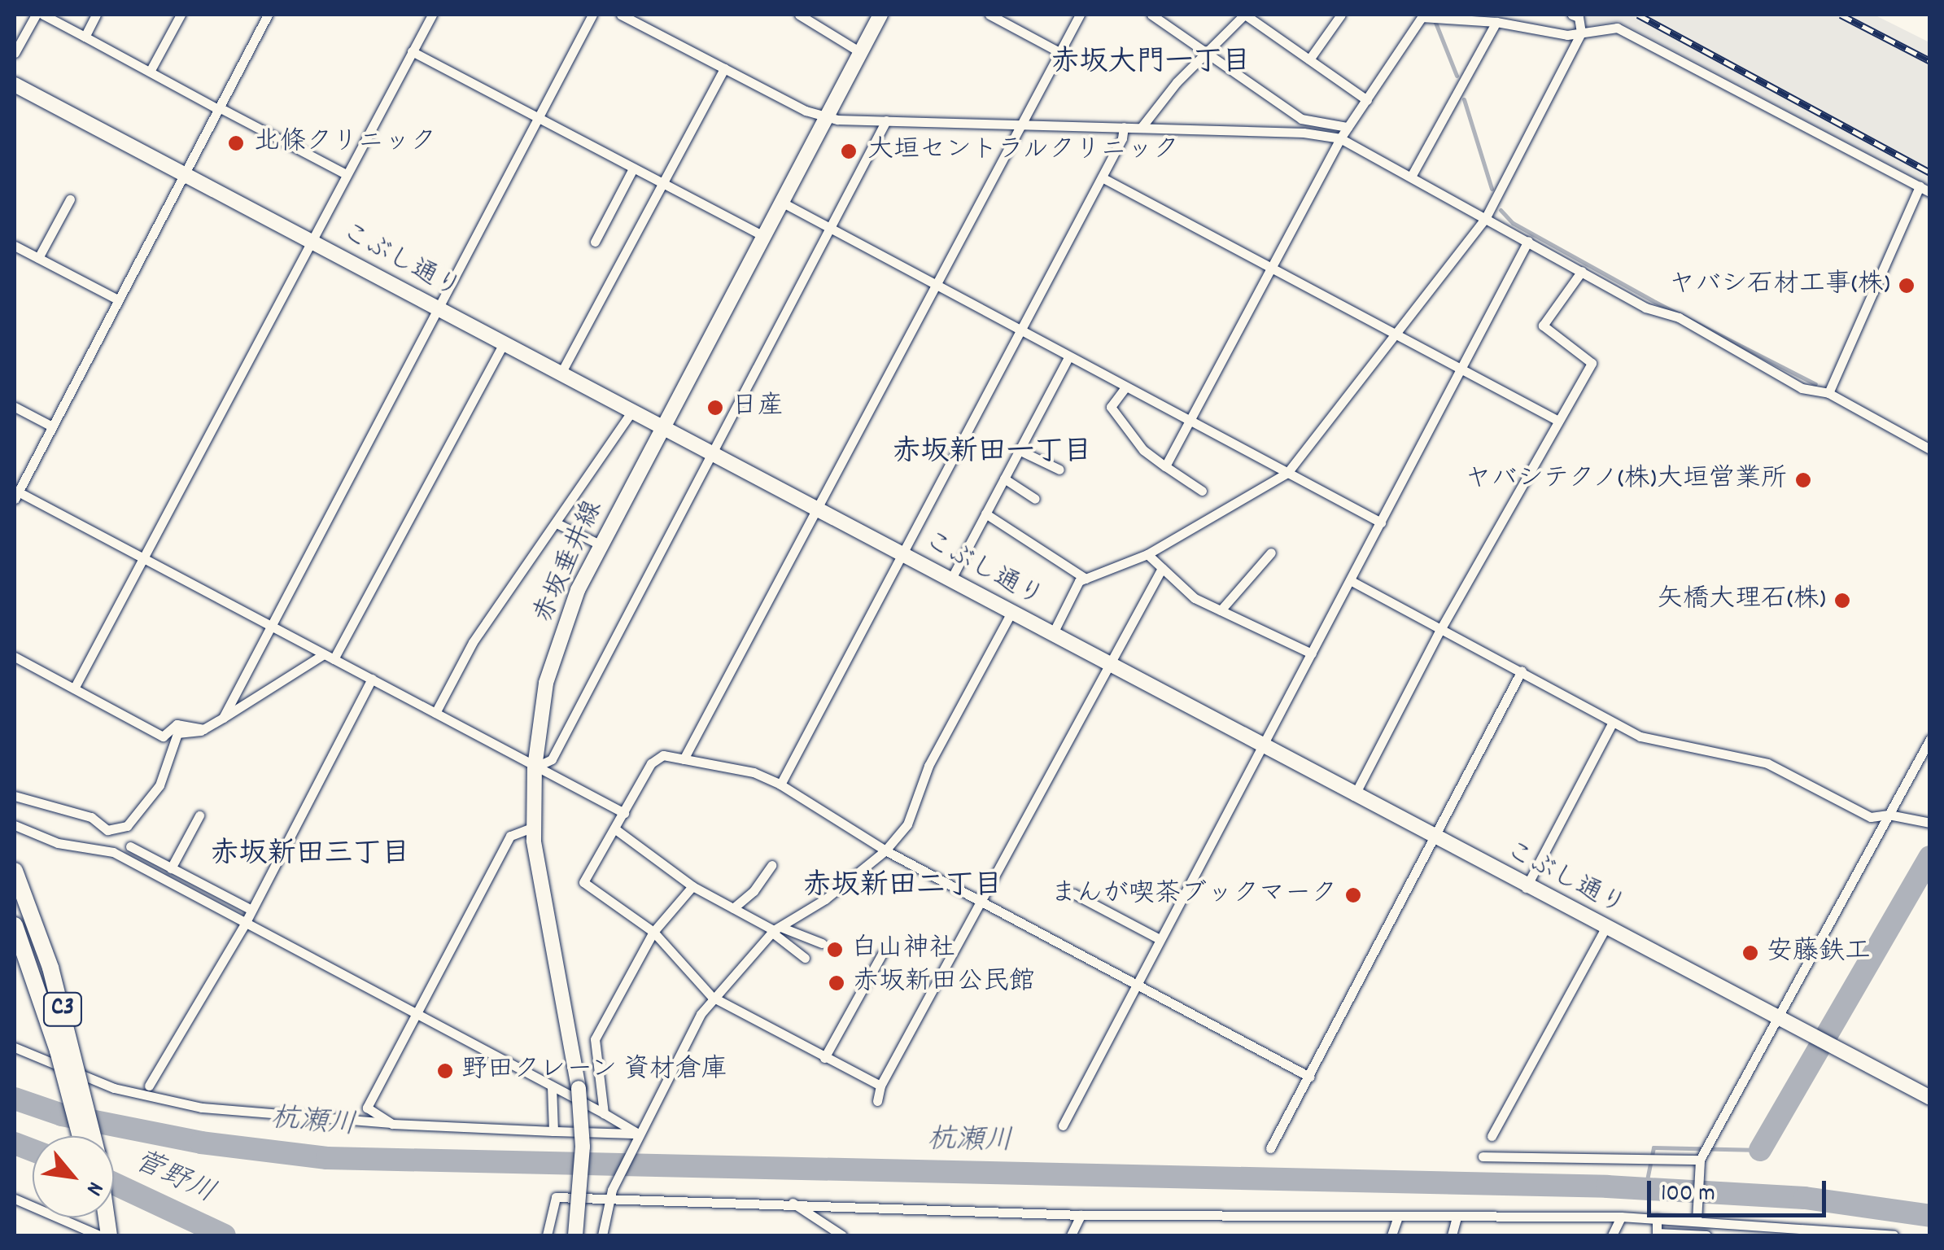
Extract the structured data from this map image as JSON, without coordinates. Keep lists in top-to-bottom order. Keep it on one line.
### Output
{"streets":{"highway":["C3"],"street":["こぶし通り","赤坂垂井線"]},"crossings":[["こぶし通り","赤坂垂井線"]],"districts":["赤坂大門一丁目","赤坂新田一丁目","赤坂新田三丁目","赤坂新田二丁目"],"water":["杭瀬川","菅野川"],"places":["北條クリニック","大垣セントラルクリニック","ヤバシ石材工事(株)","日産","ヤバシテクノ(株)大垣営業所","矢橋大理石(株)","まんが喫茶ブックマーク","白山神社","安藤鉄工","赤坂新田公民館","野田クレーン 資材倉庫"],"scale_bar":"100 m","north":"bottom right"}
